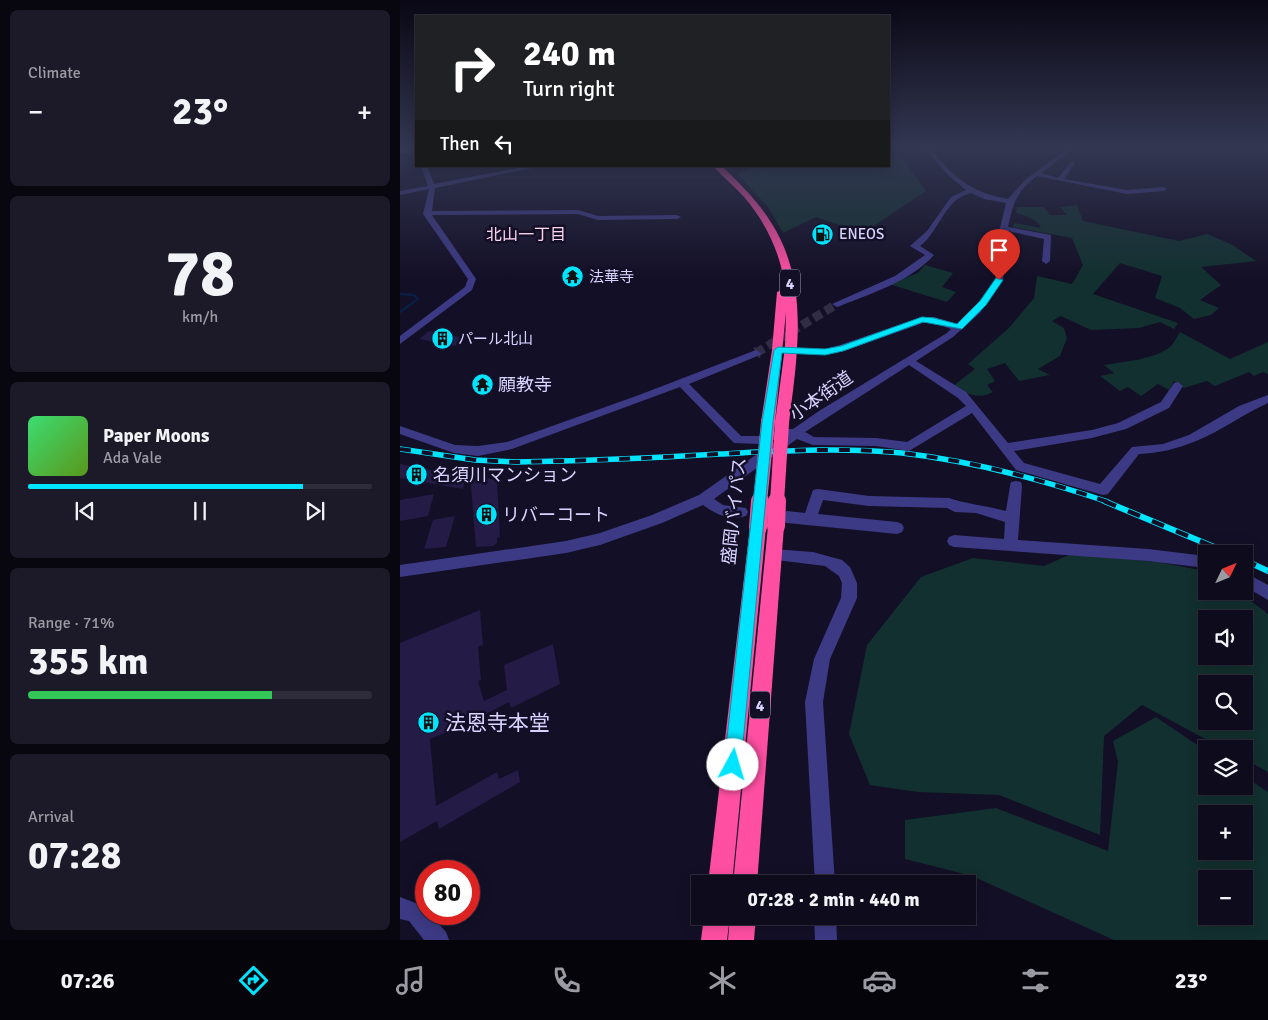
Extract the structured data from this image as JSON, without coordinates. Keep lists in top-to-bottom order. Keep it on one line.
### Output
{"streets":{"highway":["4","盛岡バイパス"],"street":["小本街道"]},"districts":["北山一丁目"],"places":{"fuel station":["ENEOS"],"temple":["法華寺","願教寺"],"building":["パール北山","名須川マンション","リバーコート","法恩寺本堂"]},"north":"top right","page":{"tile":["Climate",["78","km/h"],["Range · 71%","355 km"],["Arrival","07:28"]],"turn":["240 m","Turn right"],"heat":["−","23°","+"],"then":"Then","song":["Paper Moons","Ada Vale"],"map_buttons":["+","−"],"limit":"80","trip":"07:28 · 2 min · 440 m","tabs":["07:26","23°"]}}
